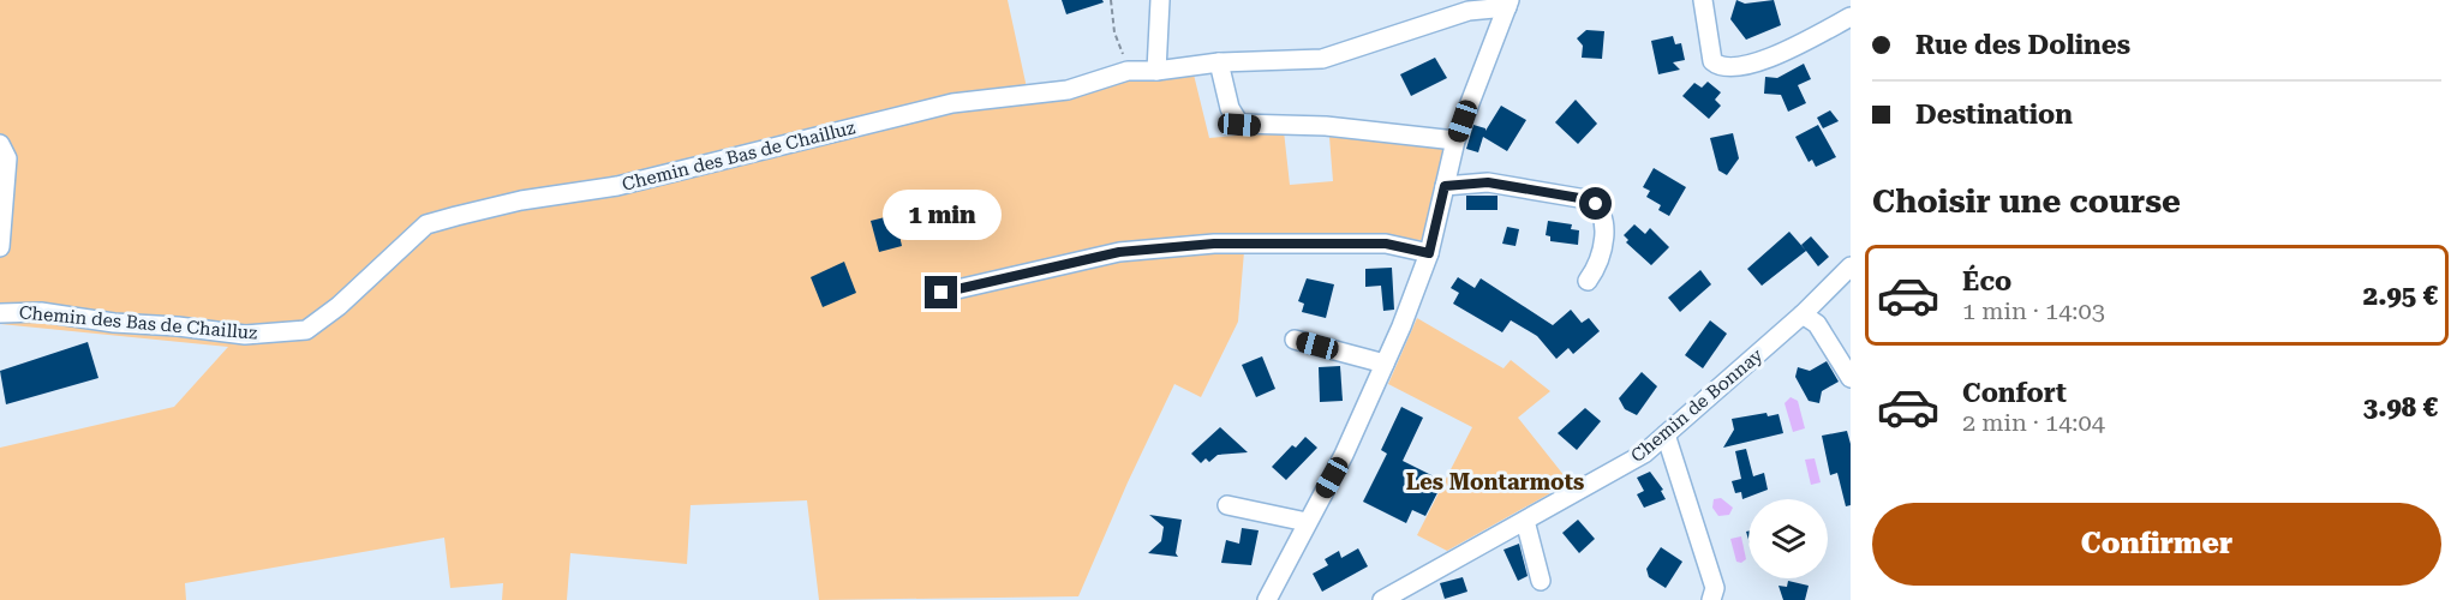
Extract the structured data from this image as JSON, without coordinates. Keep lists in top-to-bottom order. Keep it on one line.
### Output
{"streets":{"street":["Chemin des Bas de Chailluz","Chemin de Bonnay"]},"districts":["Les Montarmots"],"page":{"banner":["Rue des Dolines","Destination"],"heading":"Choisir une course","bubble":"1 min","list":[{"name":"Éco","note":"1 min · 14:03","value":"2.95 €"},{"name":"Confort","note":"2 min · 14:04","value":"3.98 €"}],"buttons":"Confirmer"}}
